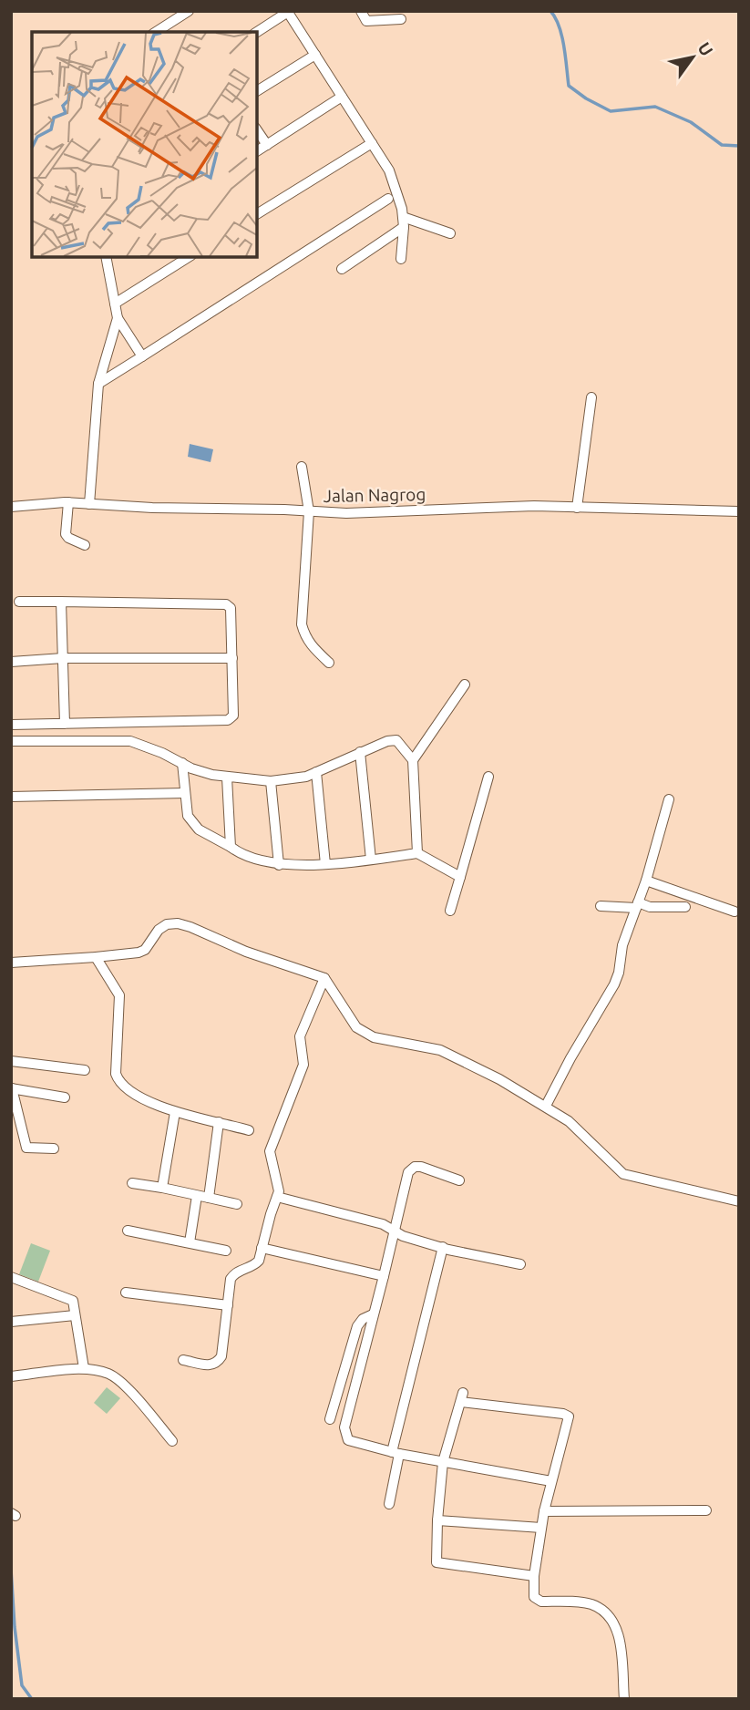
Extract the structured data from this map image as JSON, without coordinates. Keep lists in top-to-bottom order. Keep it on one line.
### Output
{"streets":{"street":["Jalan Nagrog"]},"north":"top right"}
